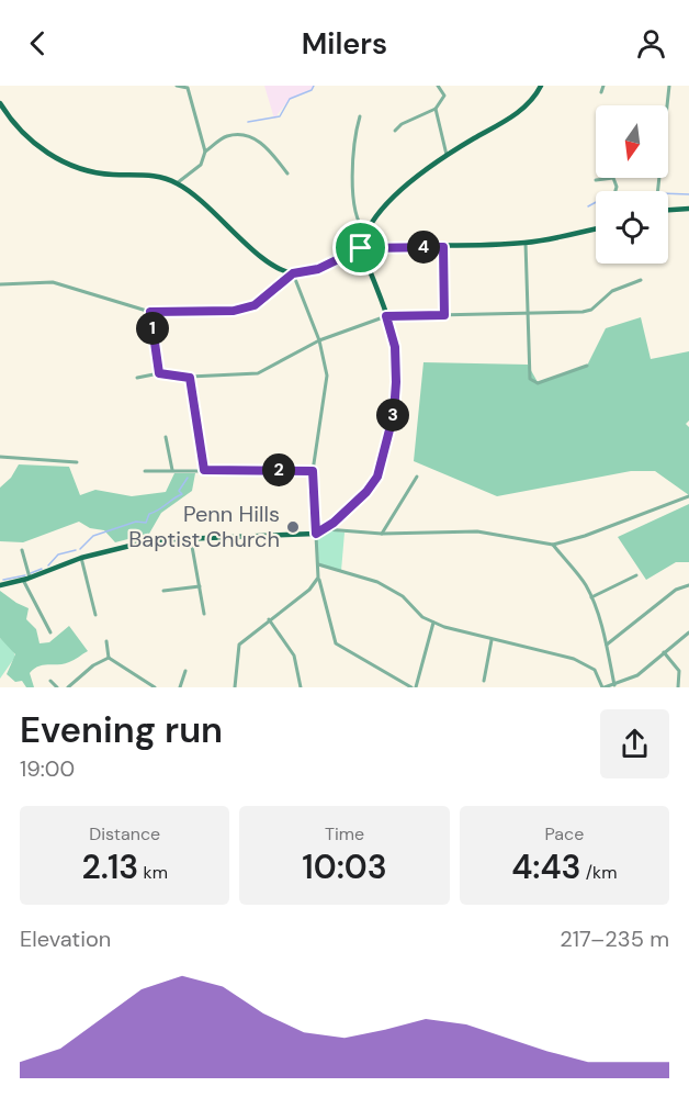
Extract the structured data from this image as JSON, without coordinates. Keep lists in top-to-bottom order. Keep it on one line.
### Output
{"places":["Penn Hills Baptist Church"],"north":"bottom","page":{"header":"Milers","pins":["4","1","3","2"],"heading":["Evening run","19:00"],"stats":[["Distance","2.13 km"],["Time","10:03"],["Pace","4:43 /km"]],"chart":["Elevation","217–235 m"]}}
